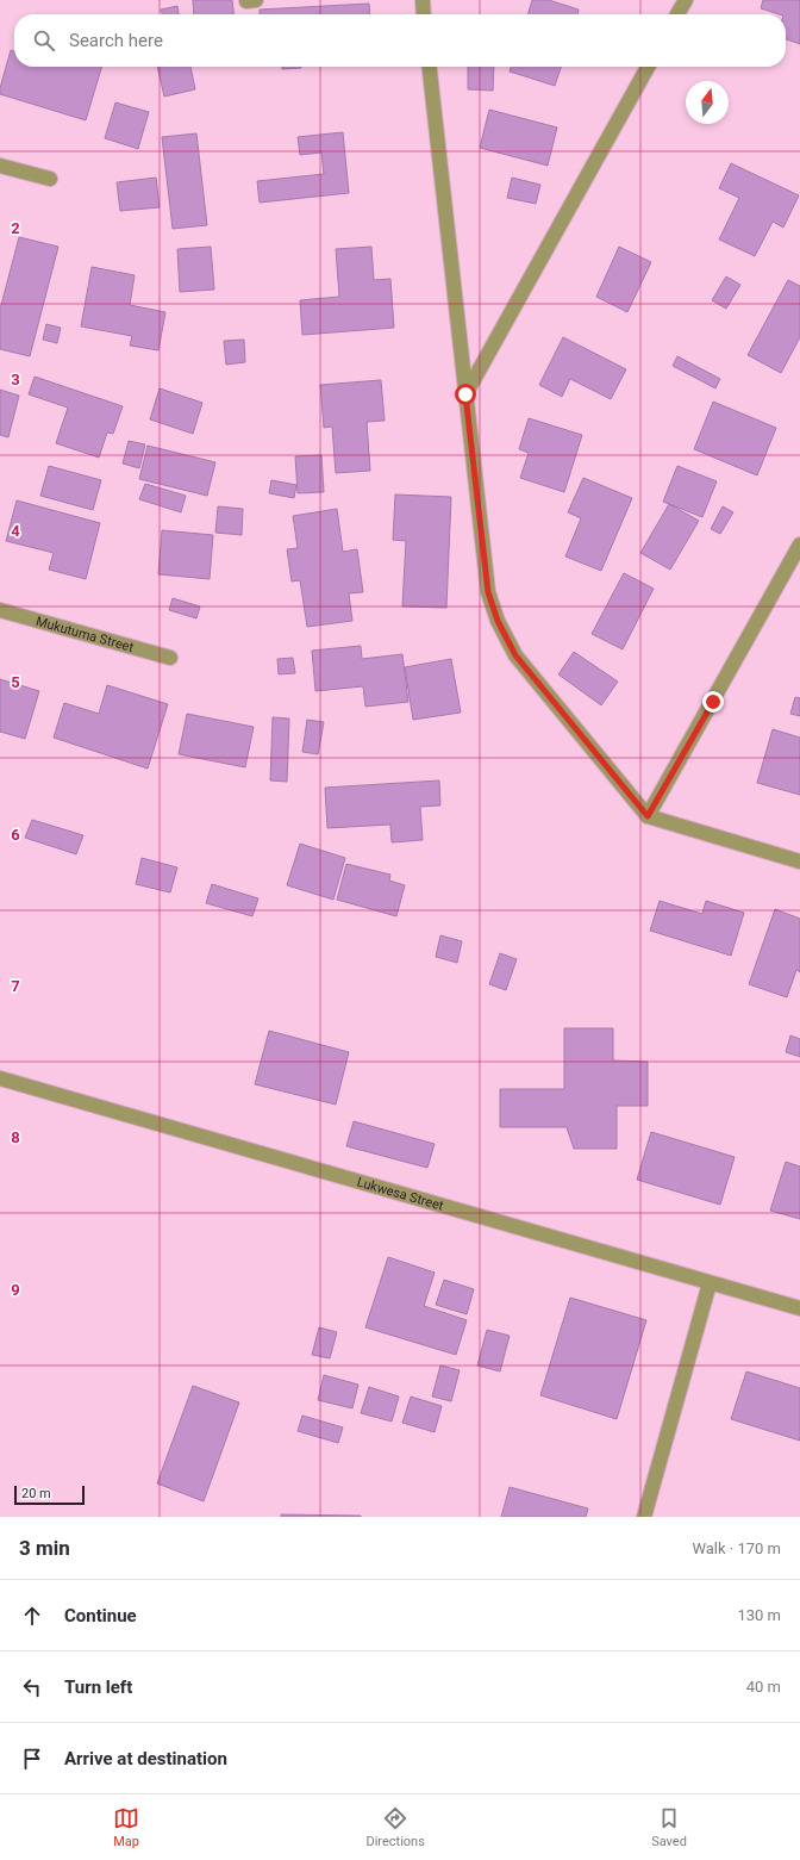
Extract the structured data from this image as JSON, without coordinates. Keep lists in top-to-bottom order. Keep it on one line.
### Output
{"streets":{"street":["Mukutuma Street","Lukwesa Street"]},"scale_bar":"20 m","north":"top","page":{"search":"Search here","scale":"20 m","heading":["3 min","Walk · 170 m"],"list":[["Continue","130 m"],["Turn left","40 m"],"Arrive at destination"],"nav":["Map","Directions","Saved"]},"grid":{"rows":["2","3","4","5","6","7","8","9"]}}
